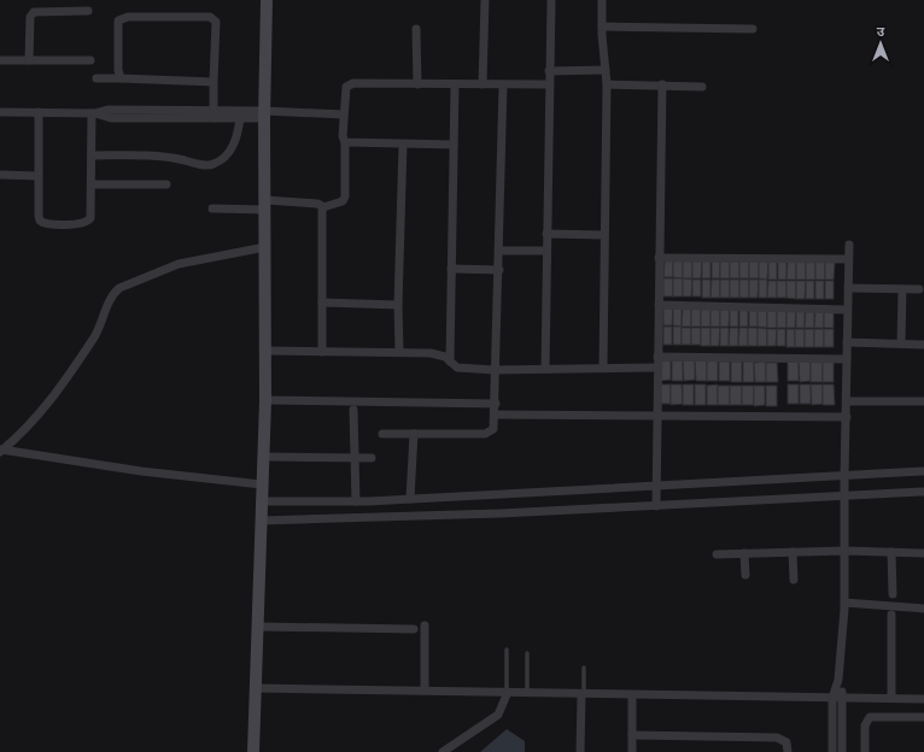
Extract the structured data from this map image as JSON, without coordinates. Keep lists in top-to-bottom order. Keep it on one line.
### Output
{"north":"top"}
